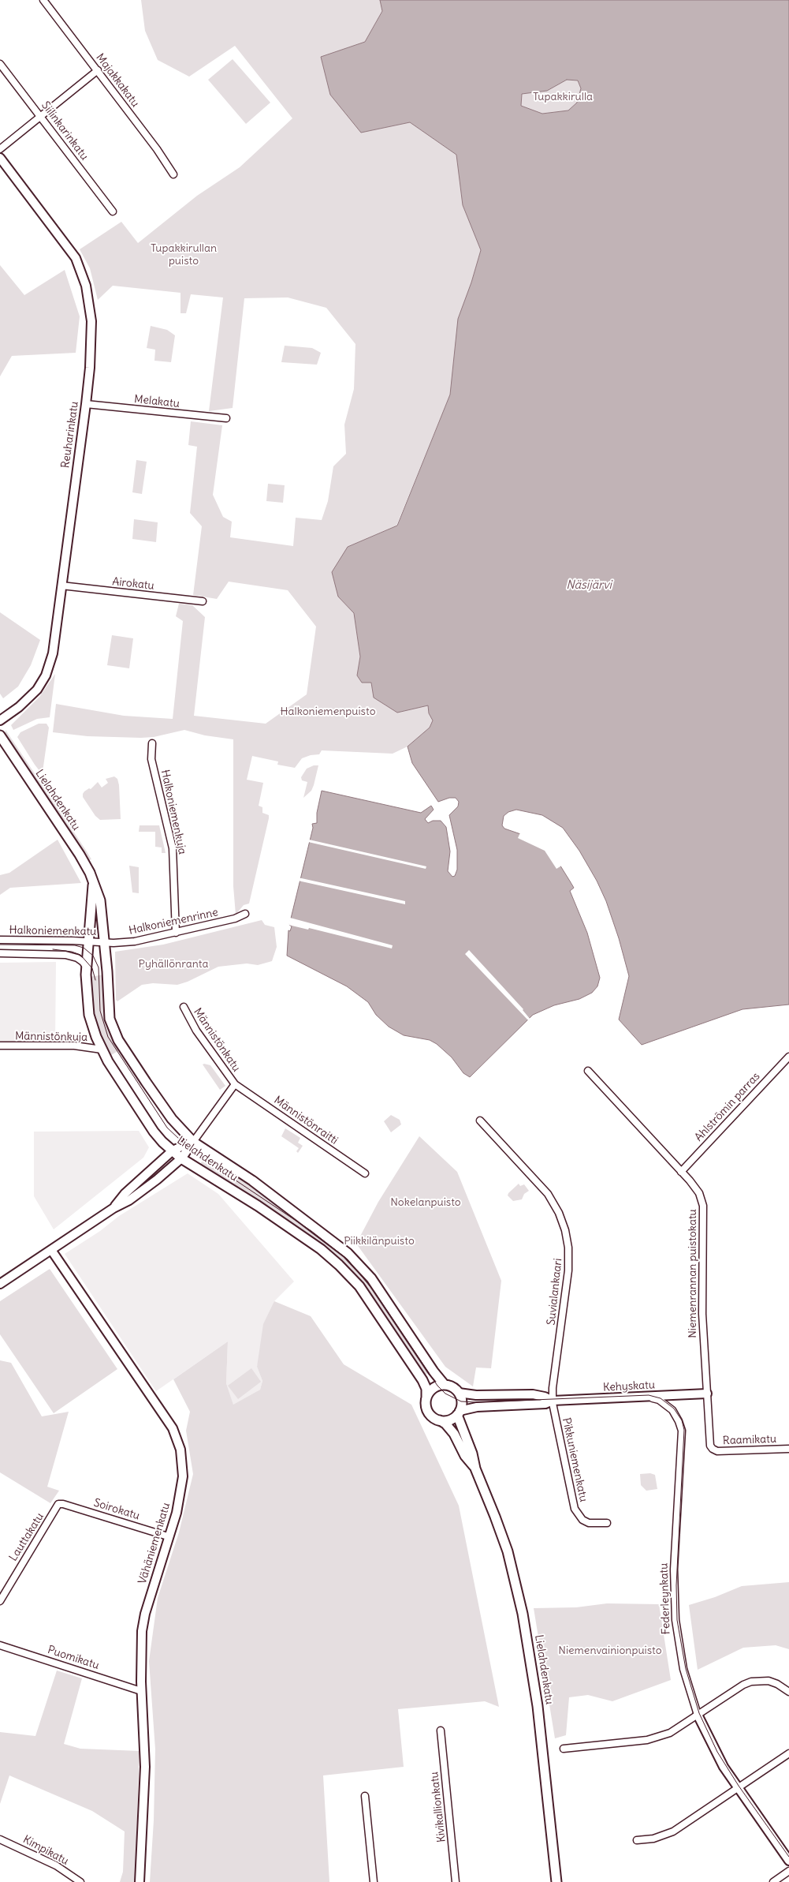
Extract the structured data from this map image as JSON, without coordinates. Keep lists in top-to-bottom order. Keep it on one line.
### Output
{"streets":{"main road":["Lielahdenkatu"],"street":["Majakkakatu","Siilinkarinkatu","Melakatu","Reuharinkatu","Airokatu","Halkoniemenkuja","Halkoniemenrinne","Halkoniemenkatu","Männistönkuja","Männistönkatu","Ahlströmin parras","Männistönraitti","Niemenrannan puistokatu","Suvialankaari","Kehyskatu","Raamikatu","Pikkuniemenkatu","Soirokatu","Lauttakatu","Vähäniemenkatu","Federleynkatu","Puomikatu","Kivikallionkatu","Kimpikatu"]},"crossings":[["Melakatu","Reuharinkatu"],["Reuharinkatu","Airokatu"],["Lielahdenkatu","Halkoniemenrinne"],["Lielahdenkatu","Halkoniemenkatu"],["Lielahdenkatu","Männistönkuja"],["Lielahdenkatu","Männistönkatu"],["Lielahdenkatu","Kehyskatu"],["Halkoniemenkuja","Halkoniemenrinne"],["Halkoniemenrinne","Halkoniemenkatu"],["Männistönkatu","Männistönraitti"],["Ahlströmin parras","Niemenrannan puistokatu"],["Niemenrannan puistokatu","Kehyskatu"],["Niemenrannan puistokatu","Raamikatu"],["Suvialankaari","Kehyskatu"],["Suvialankaari","Pikkuniemenkatu"],["Kehyskatu","Pikkuniemenkatu"],["Kehyskatu","Federleynkatu"],["Soirokatu","Lauttakatu"],["Soirokatu","Vähäniemenkatu"],["Vähäniemenkatu","Puomikatu"]],"water":["Näsijärvi"],"parks":["Tupakkirulla","Tupakkirullan puisto","Halkoniemenpuisto","Pyhällönranta","Nokelanpuisto","Piikkilänpuisto","Niemenvainionpuisto"]}
